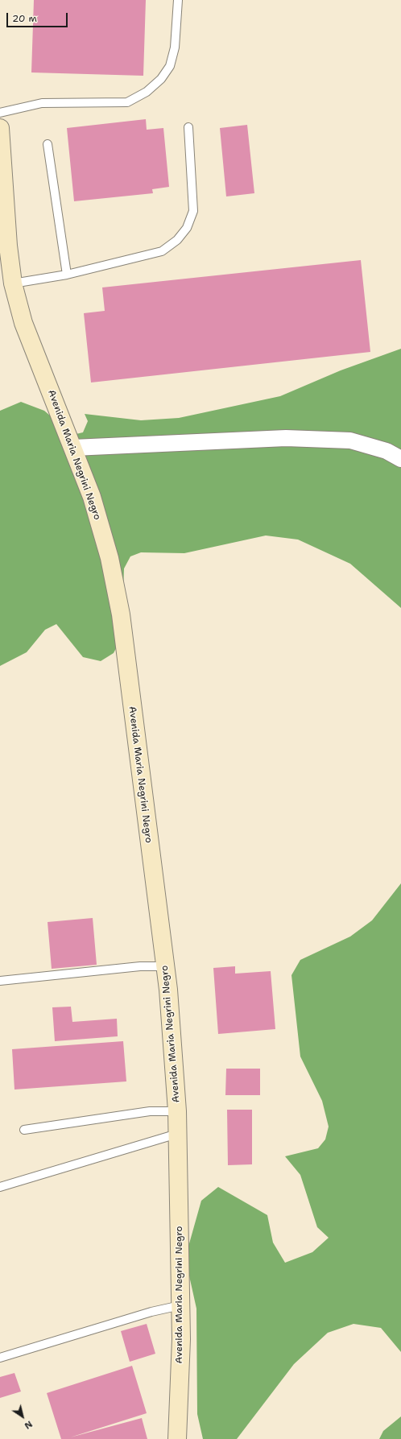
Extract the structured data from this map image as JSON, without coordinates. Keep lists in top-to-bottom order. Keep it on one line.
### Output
{"streets":{"street":["Avenida Maria Negrini Negro"]},"scale_bar":"20 m","north":"bottom right"}
